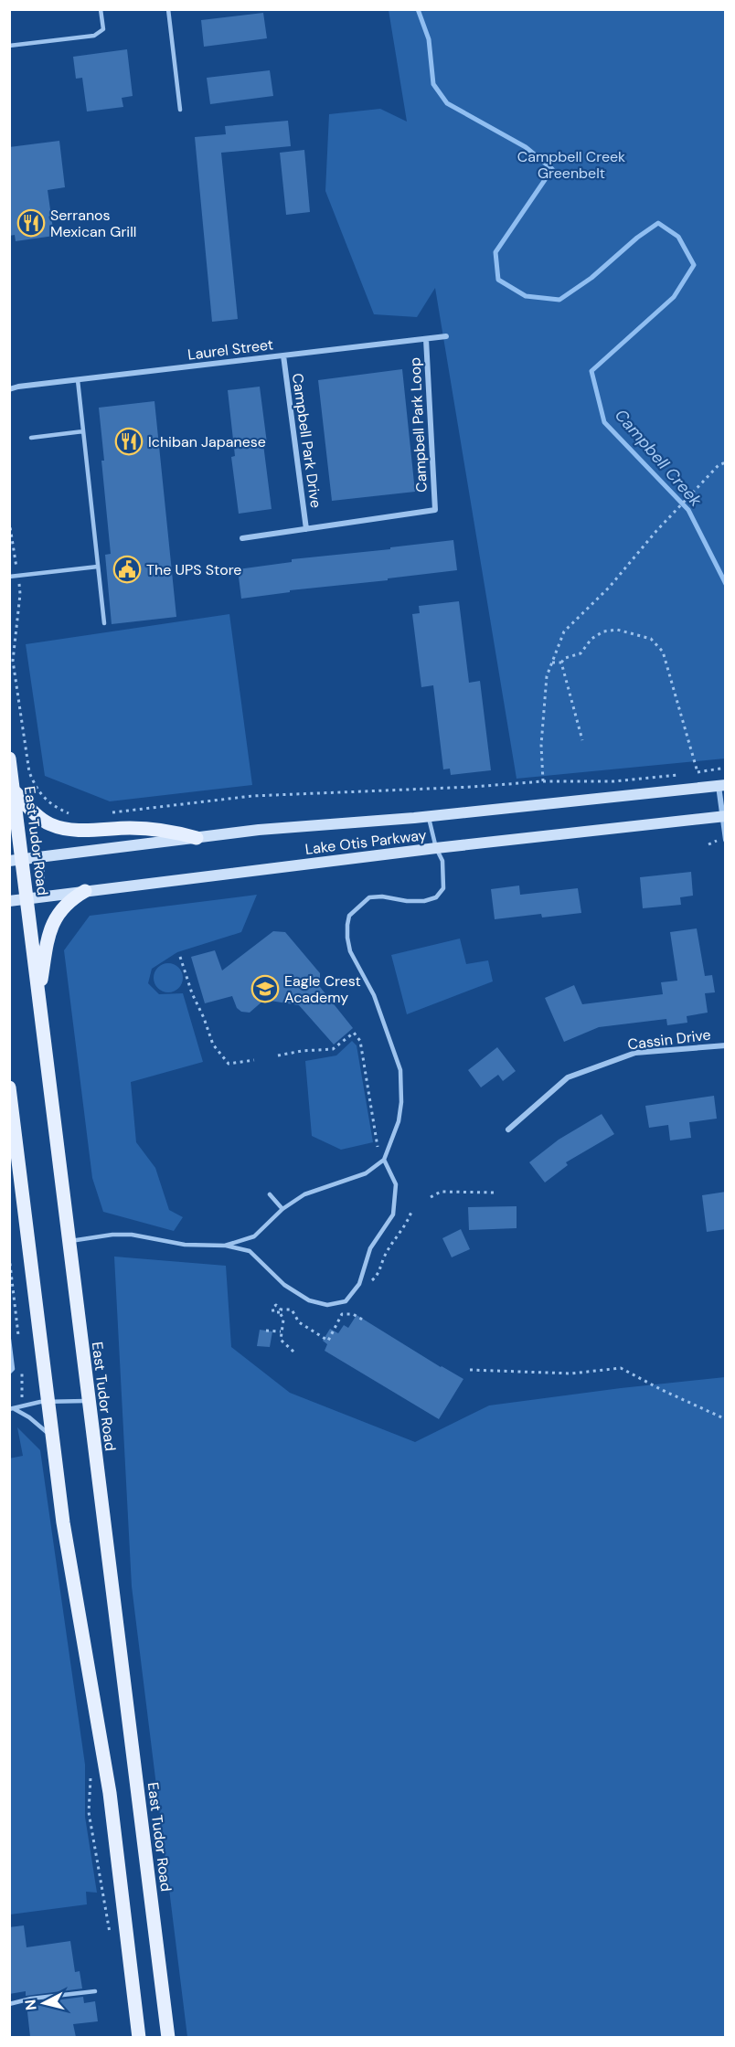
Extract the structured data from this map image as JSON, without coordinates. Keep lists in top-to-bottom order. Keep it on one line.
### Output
{"streets":{"main road":["East Tudor Road","Lake Otis Parkway"],"street":["Laurel Street","Campbell Park Loop","Campbell Park Drive","Cassin Drive"]},"crossings":[["Laurel Street","Campbell Park Loop"],["Laurel Street","Campbell Park Drive"],["Campbell Park Loop","Campbell Park Drive"],["East Tudor Road","Lake Otis Parkway"]],"water":["Campbell Creek"],"parks":["Campbell Creek Greenbelt"],"places":{"restaurant":["Serranos Mexican Grill","Ichiban Japanese"],"public building":["The UPS Store"],"school or university":["Eagle Crest Academy"]},"north":"left"}
